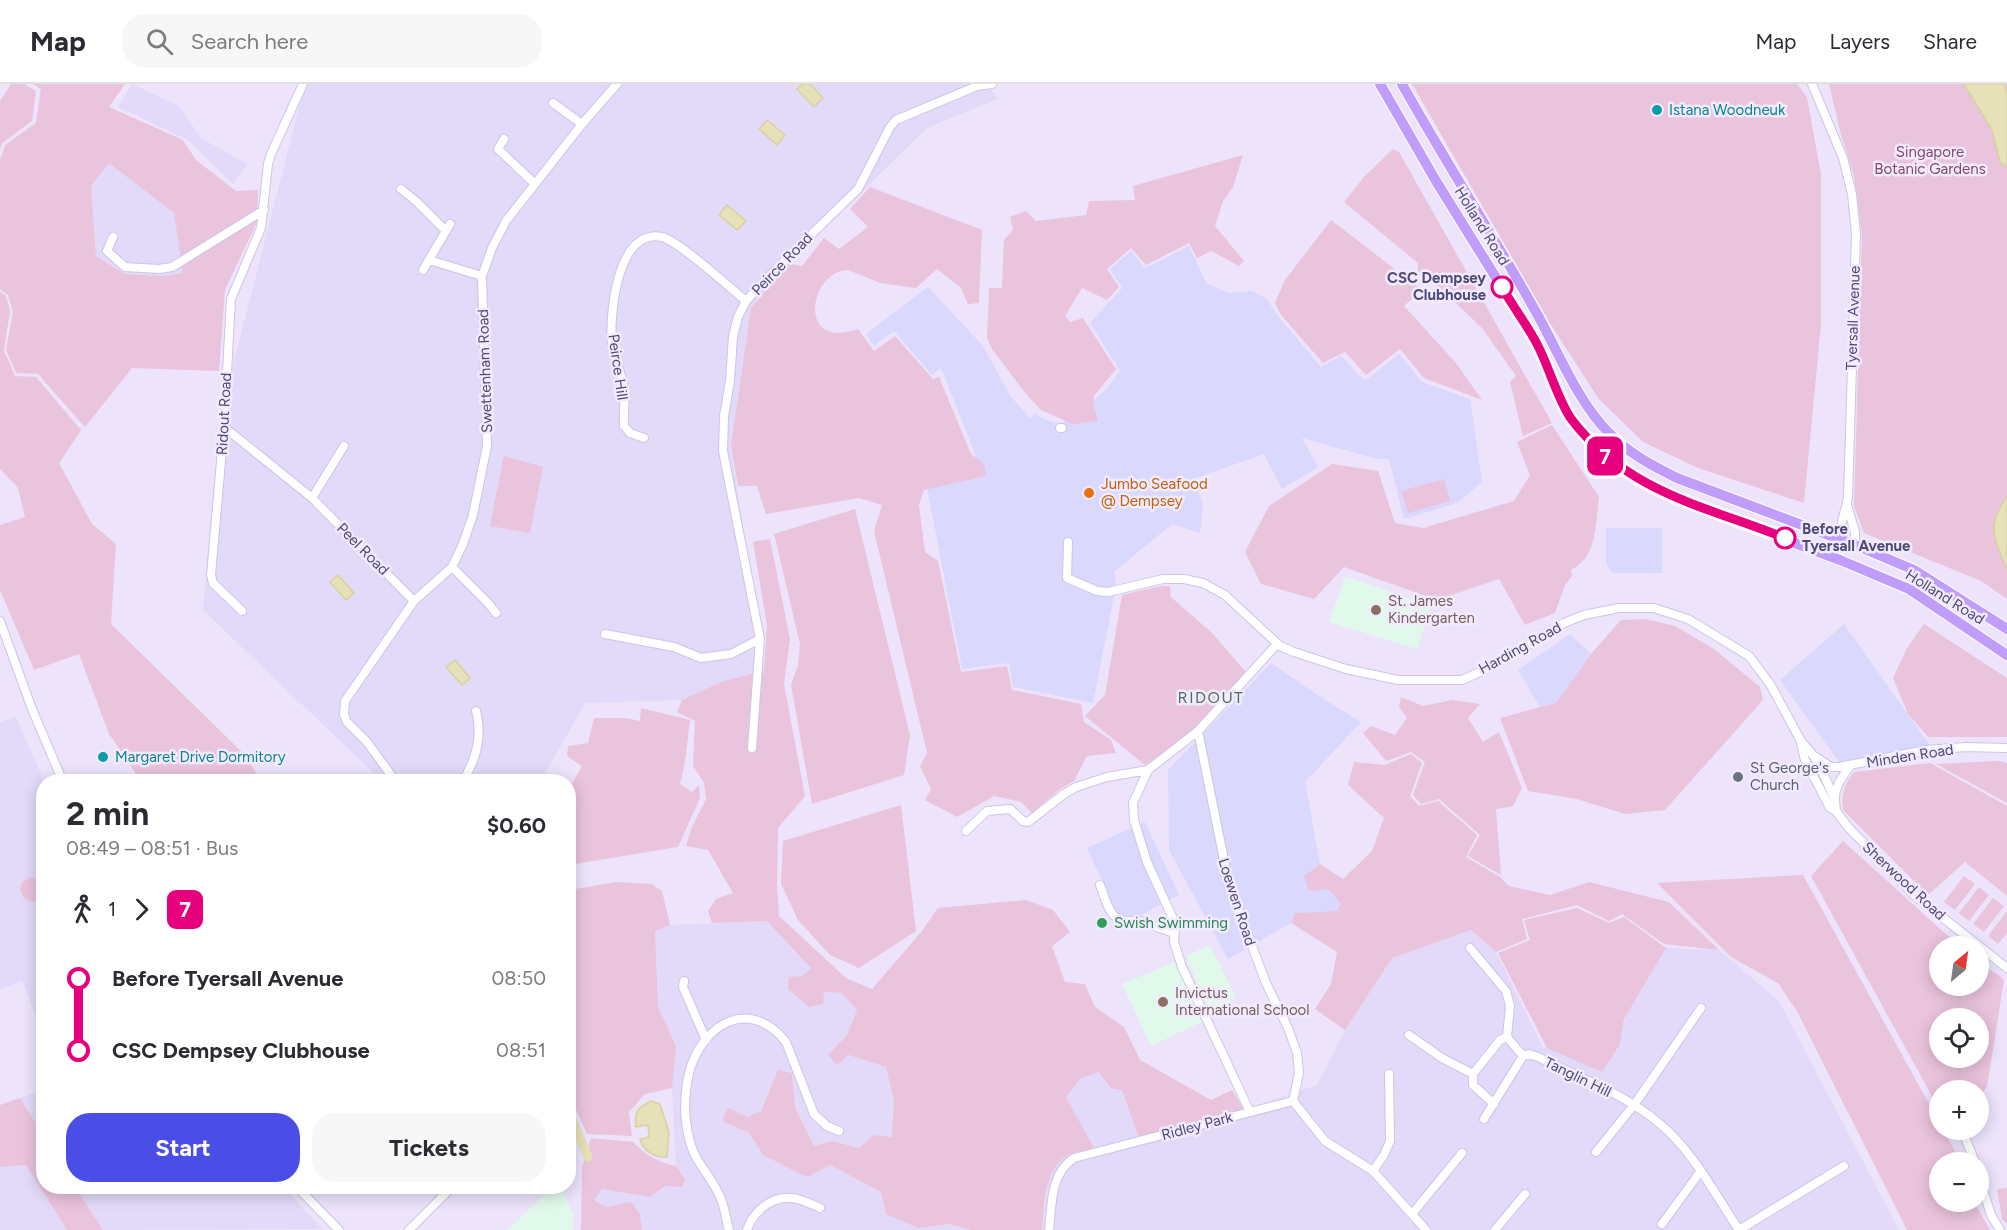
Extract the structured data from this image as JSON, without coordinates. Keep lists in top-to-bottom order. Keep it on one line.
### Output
{"streets":{"main road":["Holland Road"],"street":["Peirce Road","Tyersall Avenue","Peirce Hill","Swettenham Road","Ridout Road","Peel Road","Harding Road","Minden Road","Sherwood Road","Loewen Road","Tanglin Hill","Ridley Park"]},"crossings":[["Holland Road","Tyersall Avenue"],["Peirce Road","Peirce Hill"],["Swettenham Road","Peel Road"],["Ridout Road","Peel Road"],["Harding Road","Minden Road"],["Harding Road","Sherwood Road"],["Minden Road","Sherwood Road"],["Loewen Road","Ridley Park"]],"districts":["RIDOUT"],"parks":["Singapore Botanic Gardens"],"places":["Istana Woodneuk","CSC Dempsey Clubhouse","Jumbo Seafood @ Dempsey","Before Tyersall Avenue","St. James Kindergarten","Margaret Drive Dormitory","St George's Church","Swish Swimming","Invictus International School"],"lines":["bus line 7"],"north":"top right","page":{"header":"Map","search":"Search here","nav":["Map","Layers","Share"],"on_map":"7","heading":["2 min","08:49 – 08:51 · Bus","$0.60"],"legs":["1","7"],"map_buttons":["+","−"],"list":[{"name":"Before Tyersall Avenue","value":"08:50"},{"name":"CSC Dempsey Clubhouse","value":"08:51"}],"buttons":["Start","Tickets"]}}
